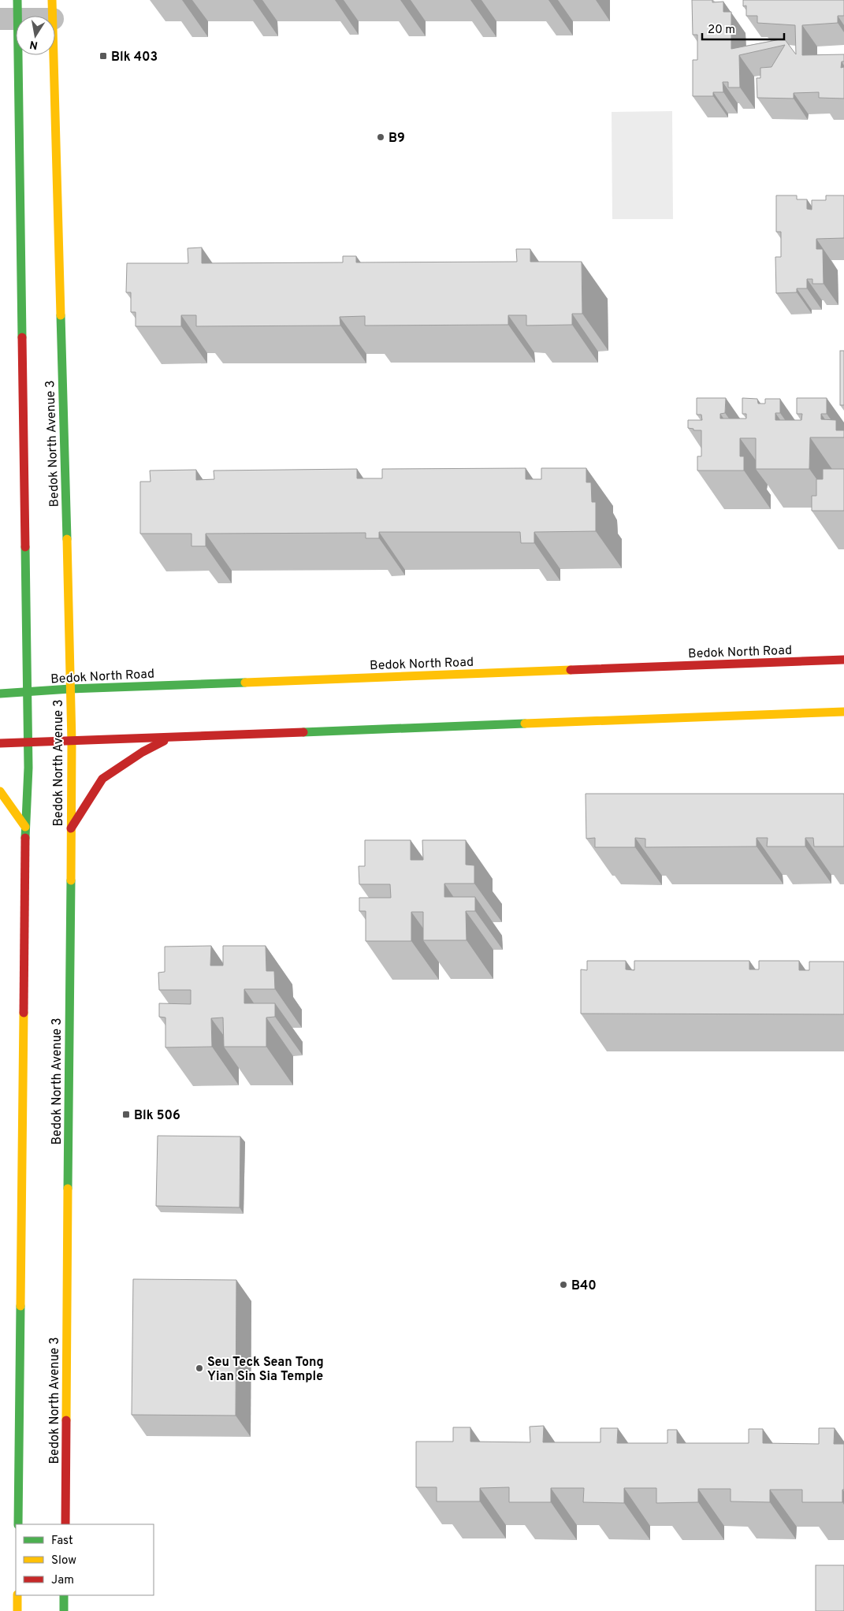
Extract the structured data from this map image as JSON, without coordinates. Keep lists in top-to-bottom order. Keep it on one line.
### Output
{"streets":{"main road":["Bedok North Avenue 3","Bedok North Road"]},"crossings":[["Bedok North Avenue 3","Bedok North Road"]],"places":{"transit":["Blk 403","Blk 506"],"other":["B9","B40","Seu Teck Sean Tong Yian Sin Sia Temple"]},"legend":["Fast","Slow","Jam"],"scale_bar":"20 m","north":"bottom"}
